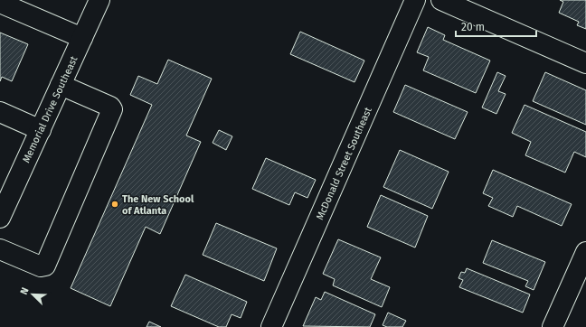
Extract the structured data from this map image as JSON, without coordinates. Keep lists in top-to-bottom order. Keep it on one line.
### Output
{"streets":{"street":["Memorial Drive Southeast","McDonald Street Southeast"]},"places":["The New School of Atlanta"],"scale_bar":"20 m","north":"top left"}
